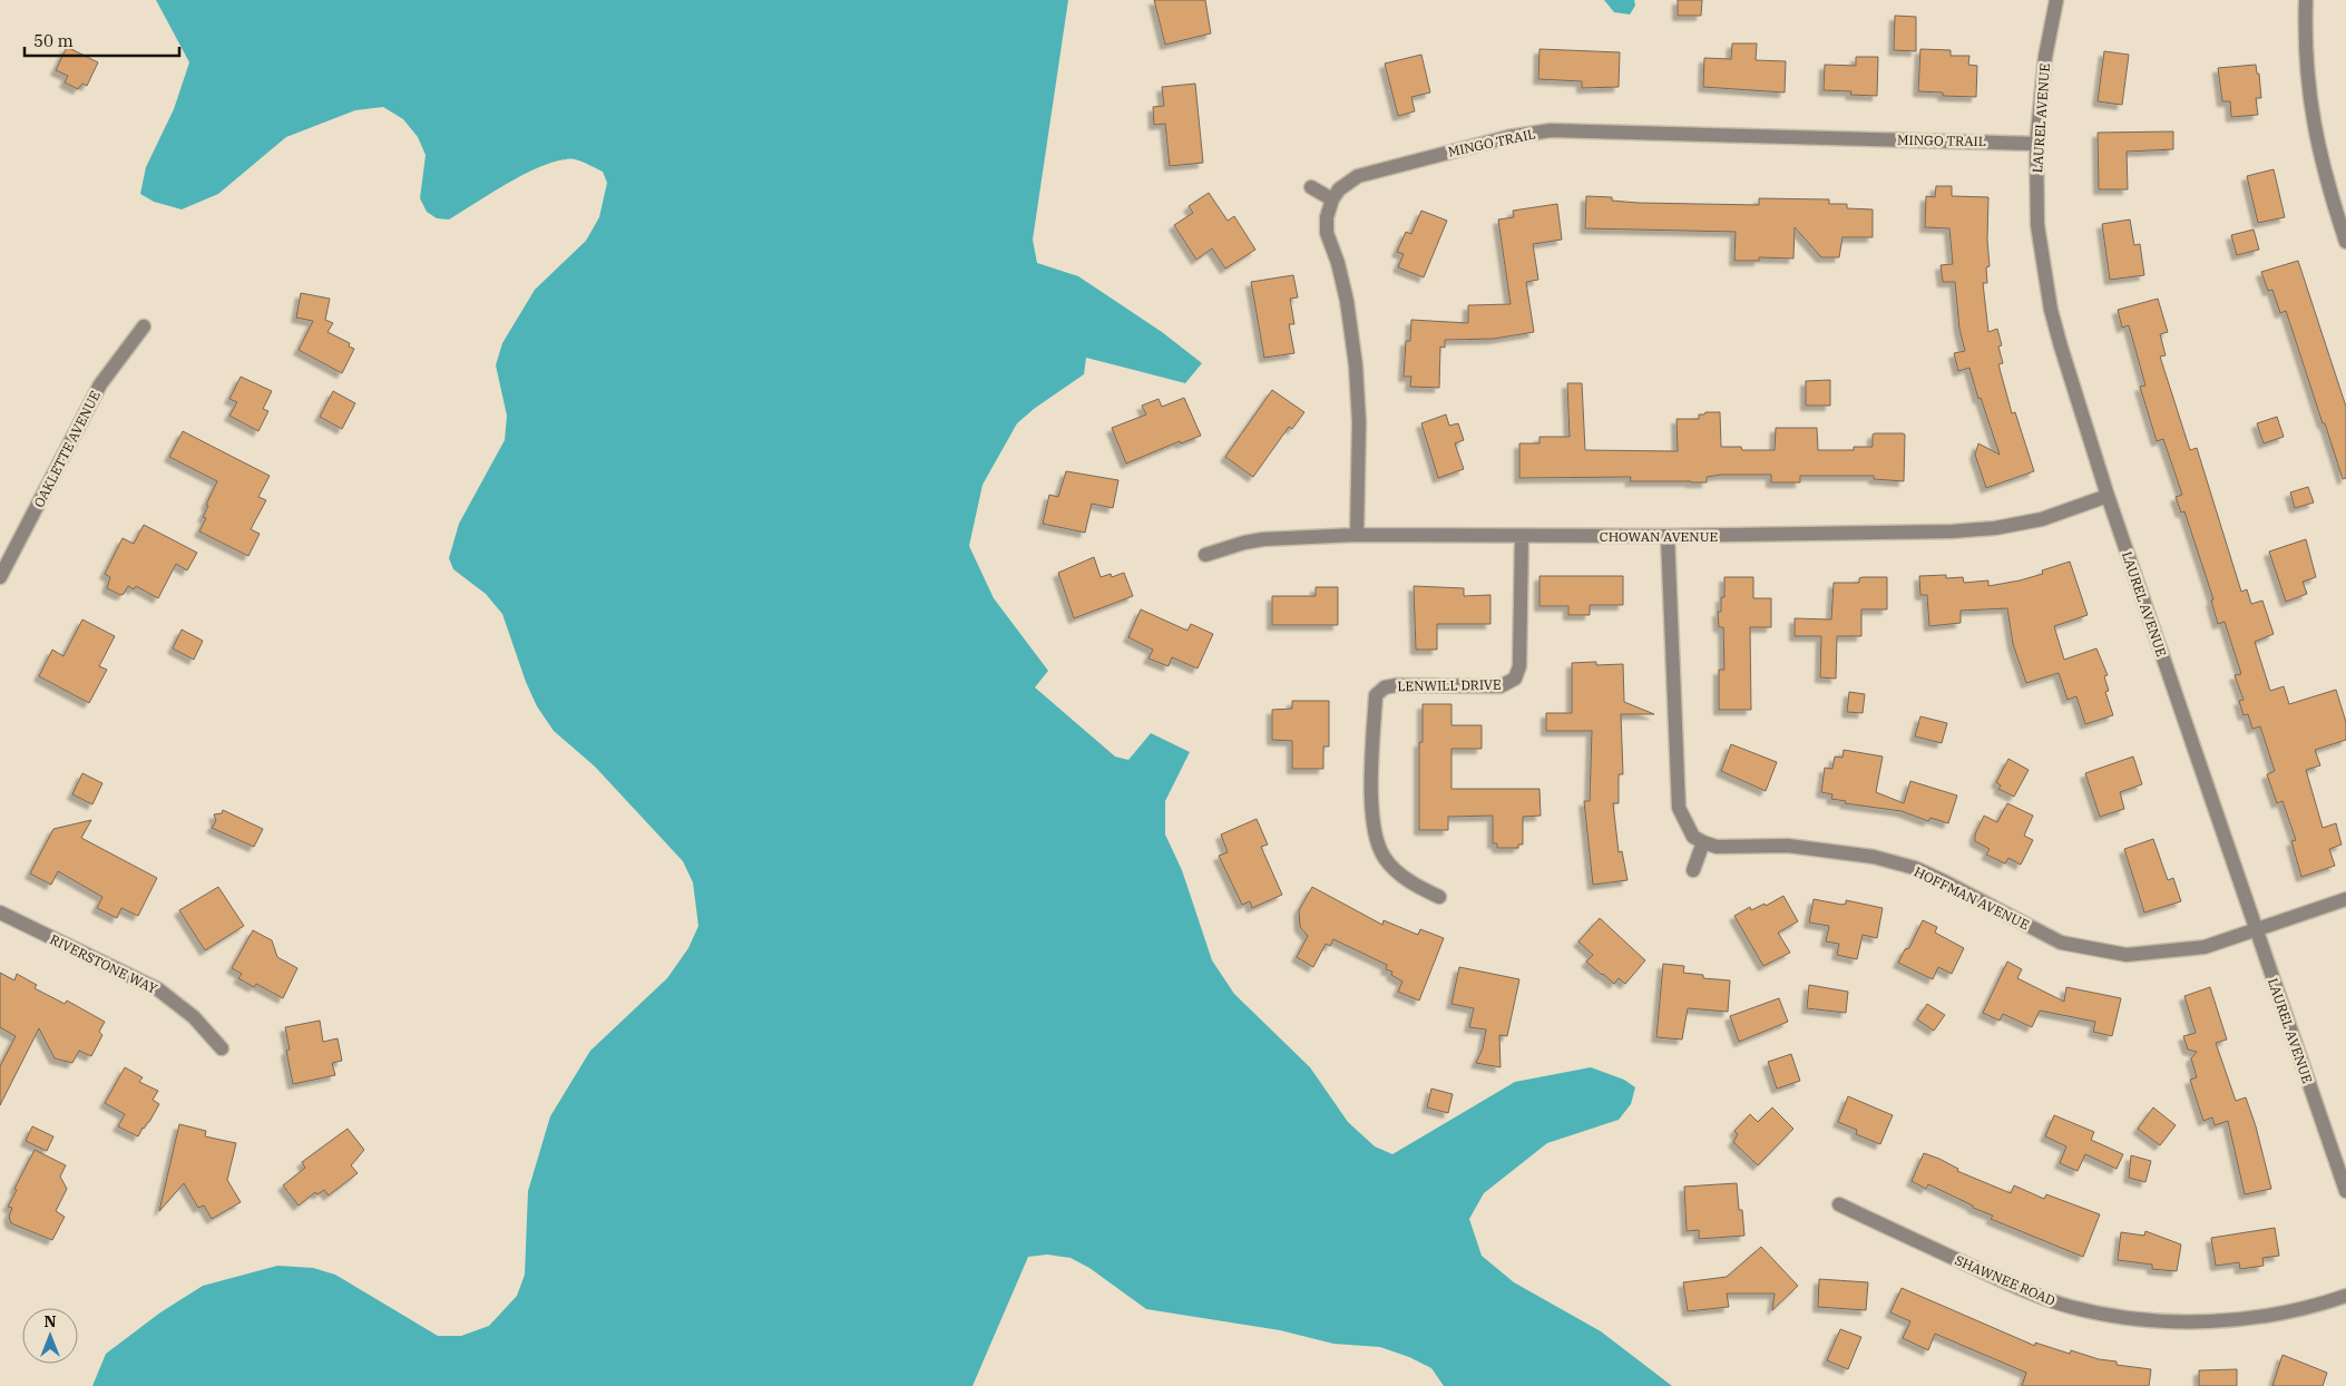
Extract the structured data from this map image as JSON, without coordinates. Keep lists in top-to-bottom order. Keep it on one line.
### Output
{"streets":{"street":["LAUREL AVENUE","MINGO TRAIL","OAKLETTE AVENUE","CHOWAN AVENUE","LENWILL DRIVE","HOFFMAN AVENUE","RIVERSTONE WAY","SHAWNEE ROAD"]},"crossings":[["LAUREL AVENUE","MINGO TRAIL"],["LAUREL AVENUE","CHOWAN AVENUE"],["LAUREL AVENUE","HOFFMAN AVENUE"],["CHOWAN AVENUE","LENWILL DRIVE"]],"scale_bar":"50 m","north":"top"}
